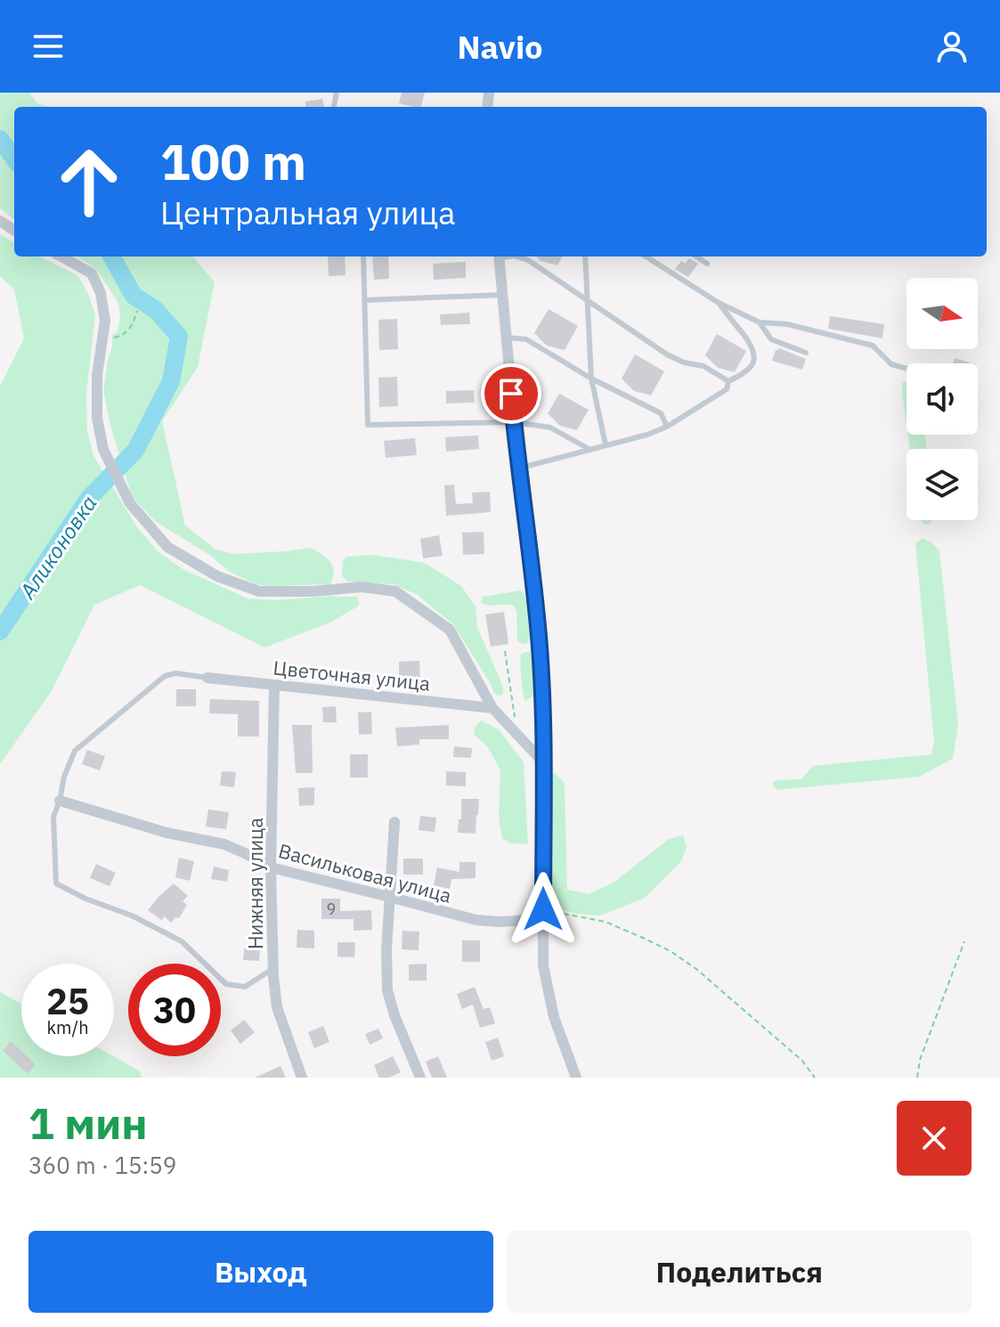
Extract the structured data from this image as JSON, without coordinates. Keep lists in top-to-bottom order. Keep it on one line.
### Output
{"streets":{"street":["Цветочная улица","Васильковая улица","Нижняя улица"]},"crossings":[["Цветочная улица","Нижняя улица"],["Васильковая улица","Нижняя улица"]],"water":["Аликоновка"],"house_numbers":["9"],"north":"right","page":{"header":"Navio","turn":["100 m","Центральная улица"],"speed":"25 km/h","limit":"30","heading":["1 мин","360 m · 15:59"],"buttons":["Выход","Поделиться"]}}
